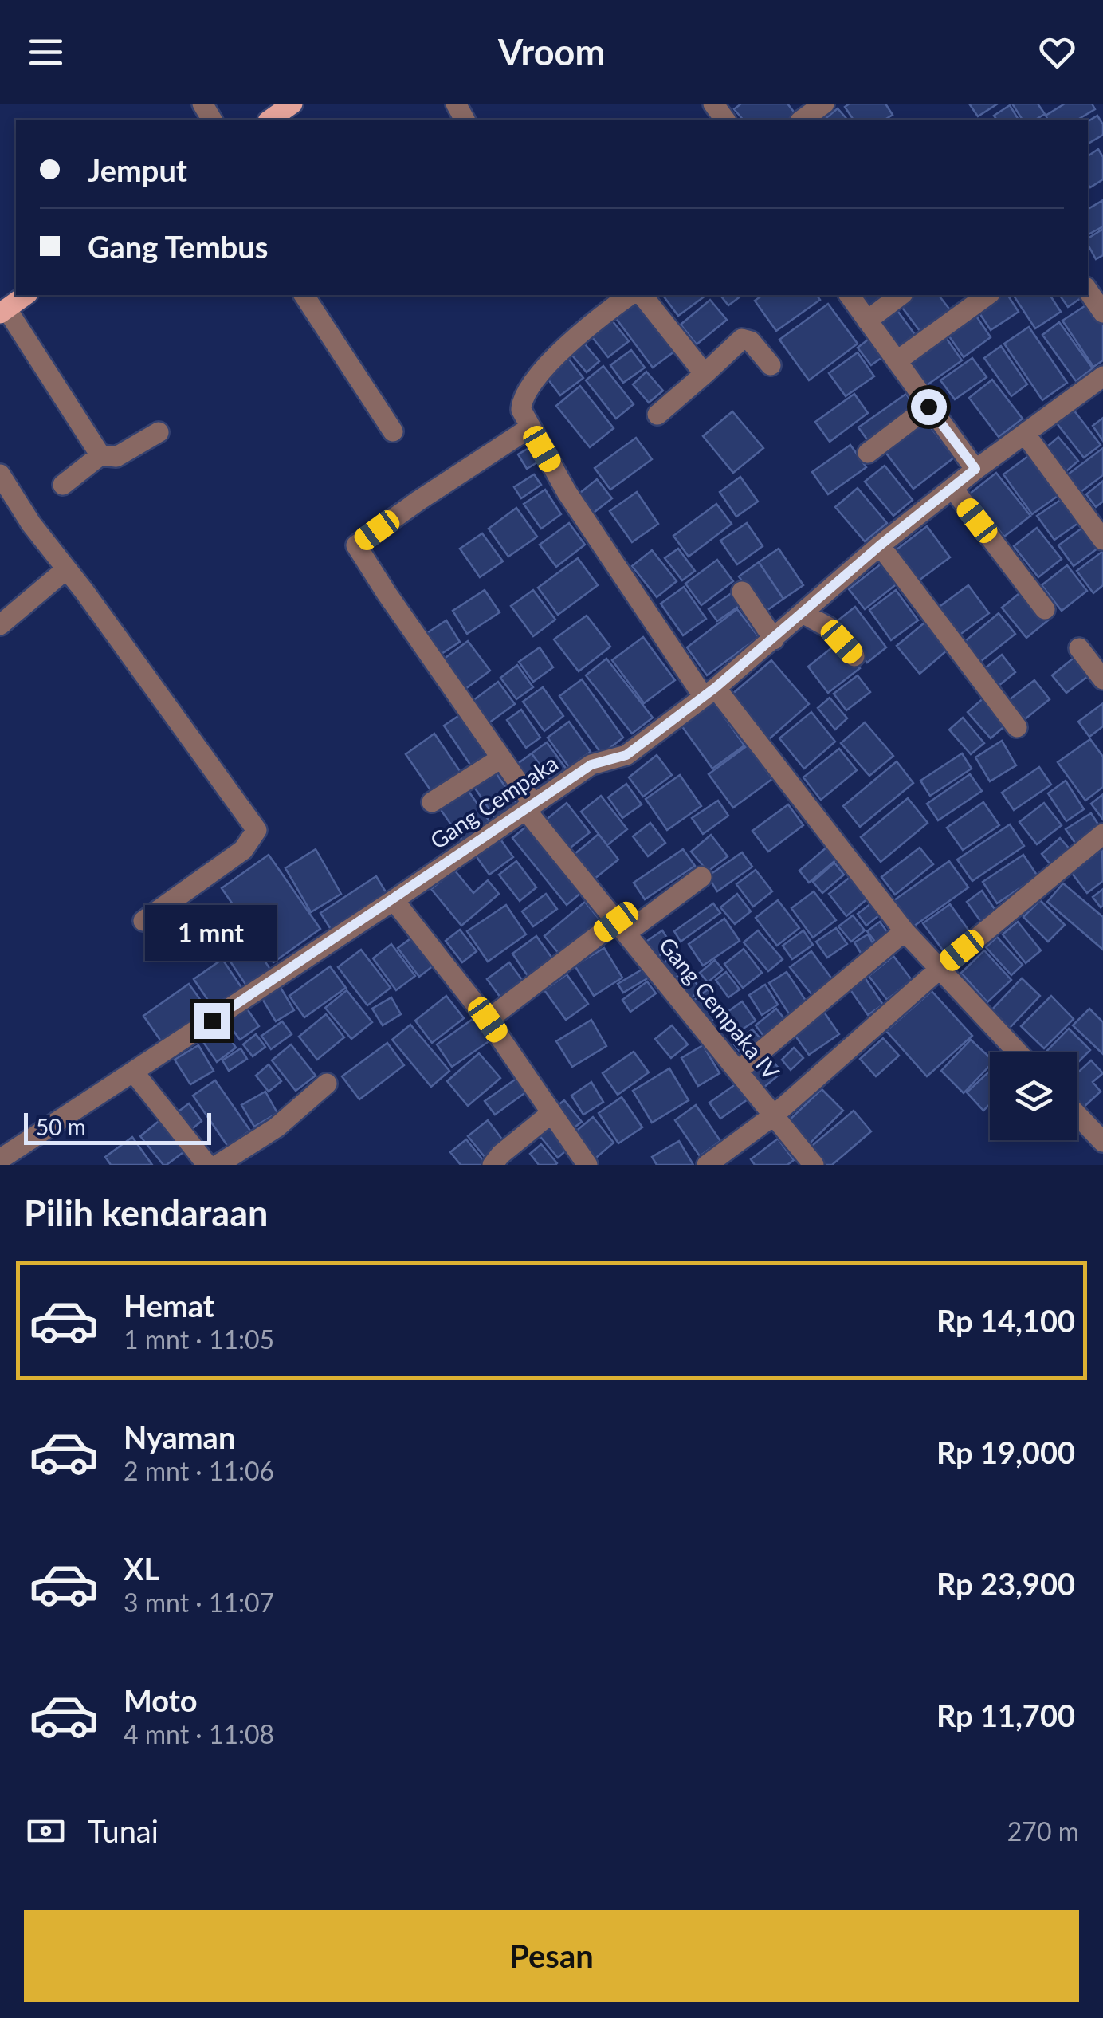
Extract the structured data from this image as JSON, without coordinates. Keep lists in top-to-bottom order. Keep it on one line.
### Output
{"streets":{"street":["Gang Cempaka","Gang Cempaka IV"]},"crossings":[["Gang Cempaka","Gang Cempaka IV"]],"scale_bar":"50 m","page":{"header":"Vroom","banner":["Jemput","Gang Tembus"],"bubble":"1 mnt","scale":"50 m","heading":"Pilih kendaraan","list":[{"name":"Hemat","note":"1 mnt · 11:05","value":"Rp 14,100"},{"name":"Nyaman","note":"2 mnt · 11:06","value":"Rp 19,000"},{"name":"XL","note":"3 mnt · 11:07","value":"Rp 23,900"},{"name":"Moto","note":"4 mnt · 11:08","value":"Rp 11,700"}],"pay":["Tunai","270 m"],"buttons":"Pesan"}}
